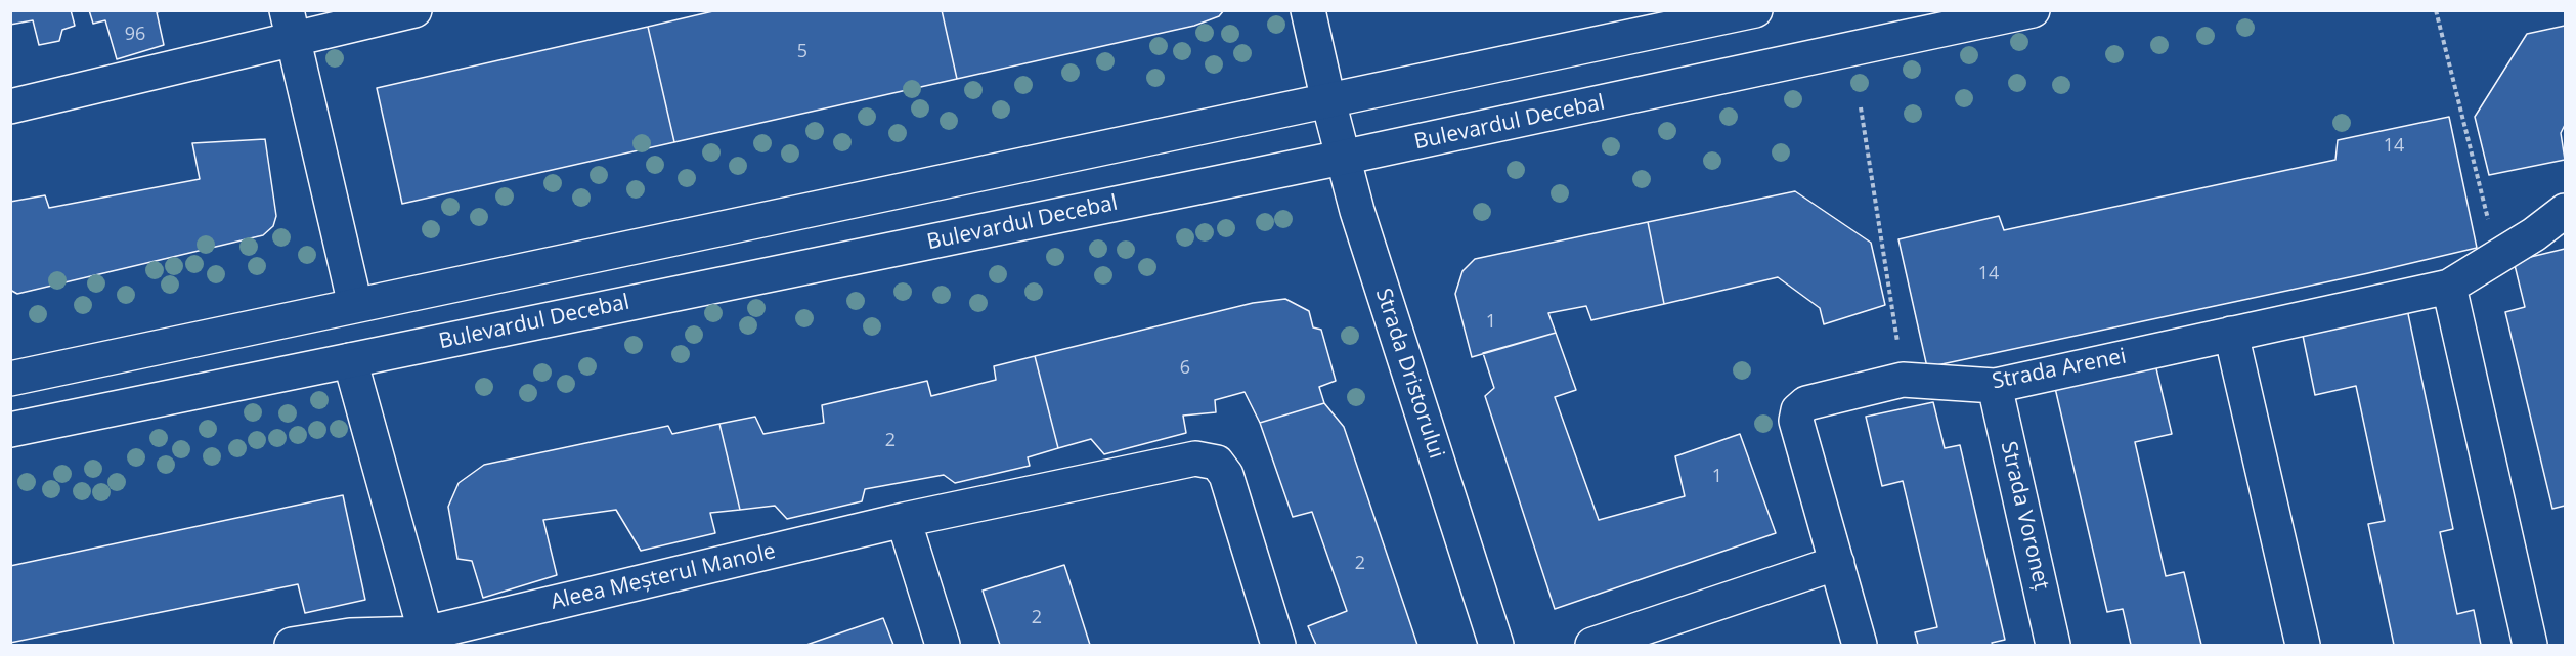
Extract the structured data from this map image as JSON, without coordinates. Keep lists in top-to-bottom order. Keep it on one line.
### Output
{"streets":{"street":["Bulevardul Decebal","Strada Arenei","Strada Dristorului","Strada Voroneț","Aleea Meșterul Manole"]},"crossings":[["Bulevardul Decebal","Strada Dristorului"],["Strada Arenei","Strada Voroneț"]],"house_numbers":["96","5","14","14","1","6","2","1","2","2"]}
